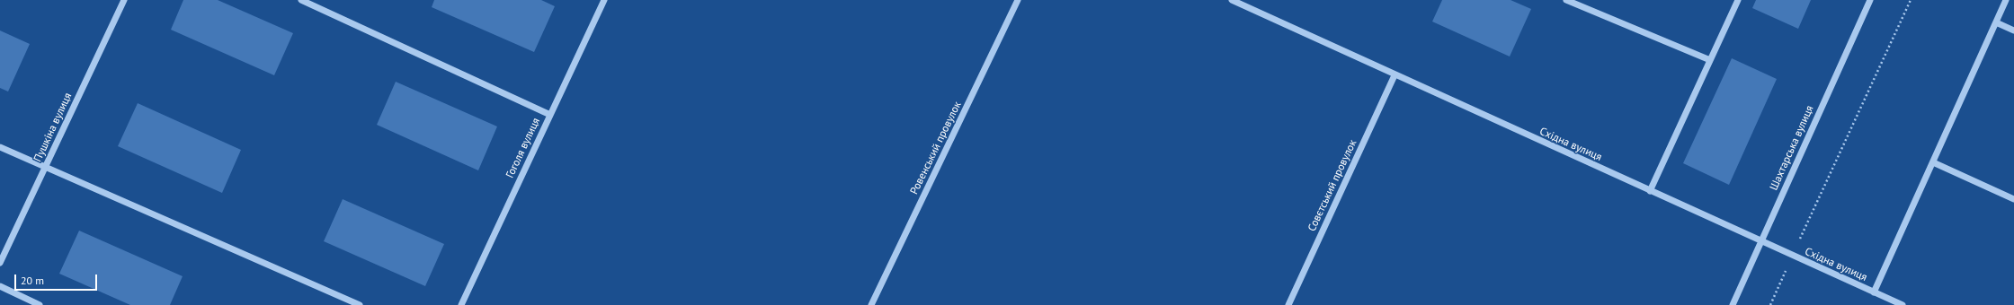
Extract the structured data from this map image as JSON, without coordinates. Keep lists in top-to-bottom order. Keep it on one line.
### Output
{"streets":{"street":["Пушкіна вулиця","Східна вулиця","Гоголя вулиця","Ровенський провулок","Шахтарська вулиця","Совєтський провулок"]},"crossings":[["Східна вулиця","Шахтарська вулиця"],["Східна вулиця","Совєтський провулок"]],"scale_bar":"20 m"}
